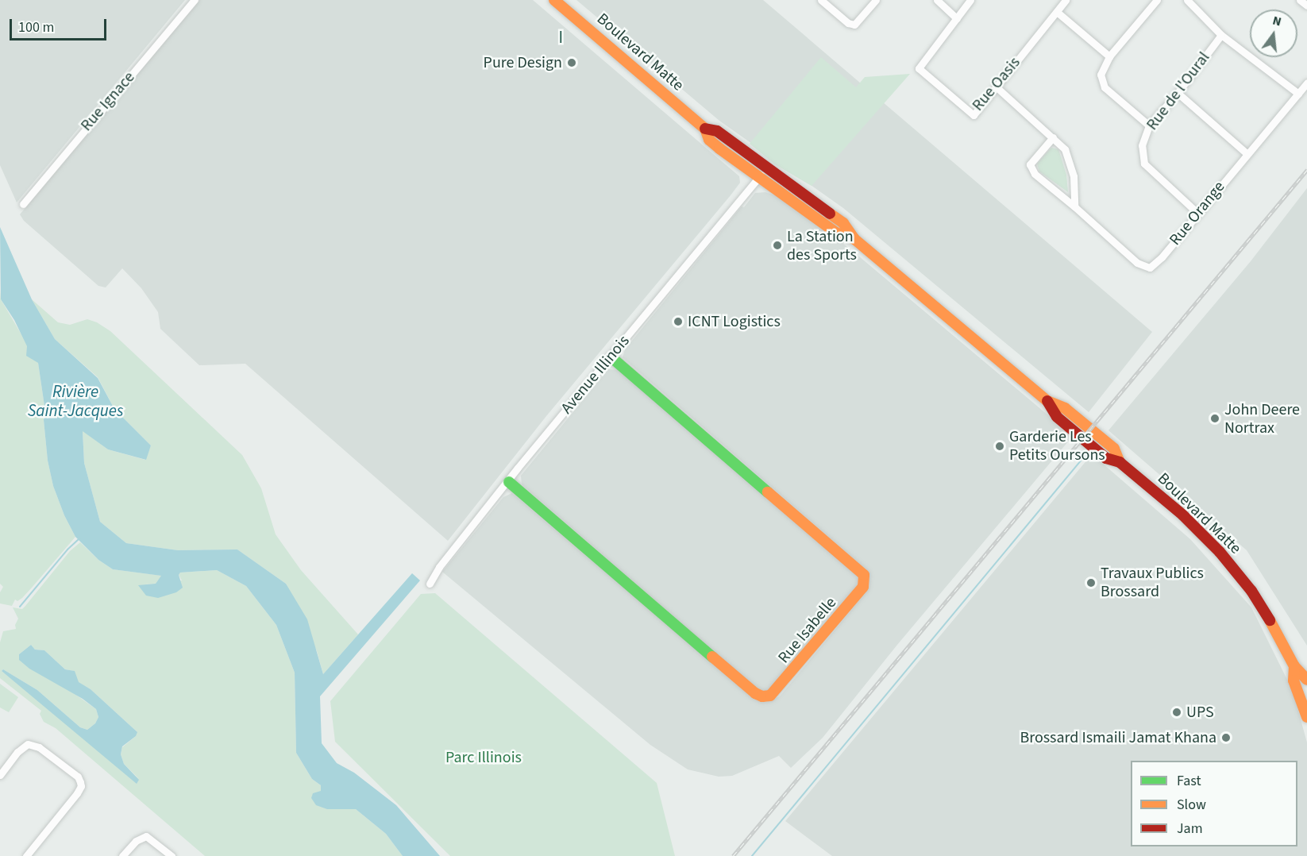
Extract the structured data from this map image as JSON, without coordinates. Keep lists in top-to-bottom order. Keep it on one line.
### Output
{"streets":{"main road":["Boulevard Matte","Rue Isabelle"],"street":["Rue Oasis","Rue de l'Oural","Rue Ignace","Rue Orange","Avenue Illinois"]},"crossings":[["Boulevard Matte","Avenue Illinois"],["Rue de l'Oural","Rue Orange"],["Avenue Illinois","Rue Isabelle"]],"districts":["I"],"water":["Rivière Saint-Jacques"],"parks":["Parc Illinois"],"places":["Pure Design","La Station des Sports","ICNT Logistics","John Deere Nortrax","Garderie Les Petits Oursons","Travaux Publics Brossard","UPS","Brossard Ismaili Jamat Khana"],"legend":["Fast","Slow","Jam"],"scale_bar":"100 m","north":"top"}
